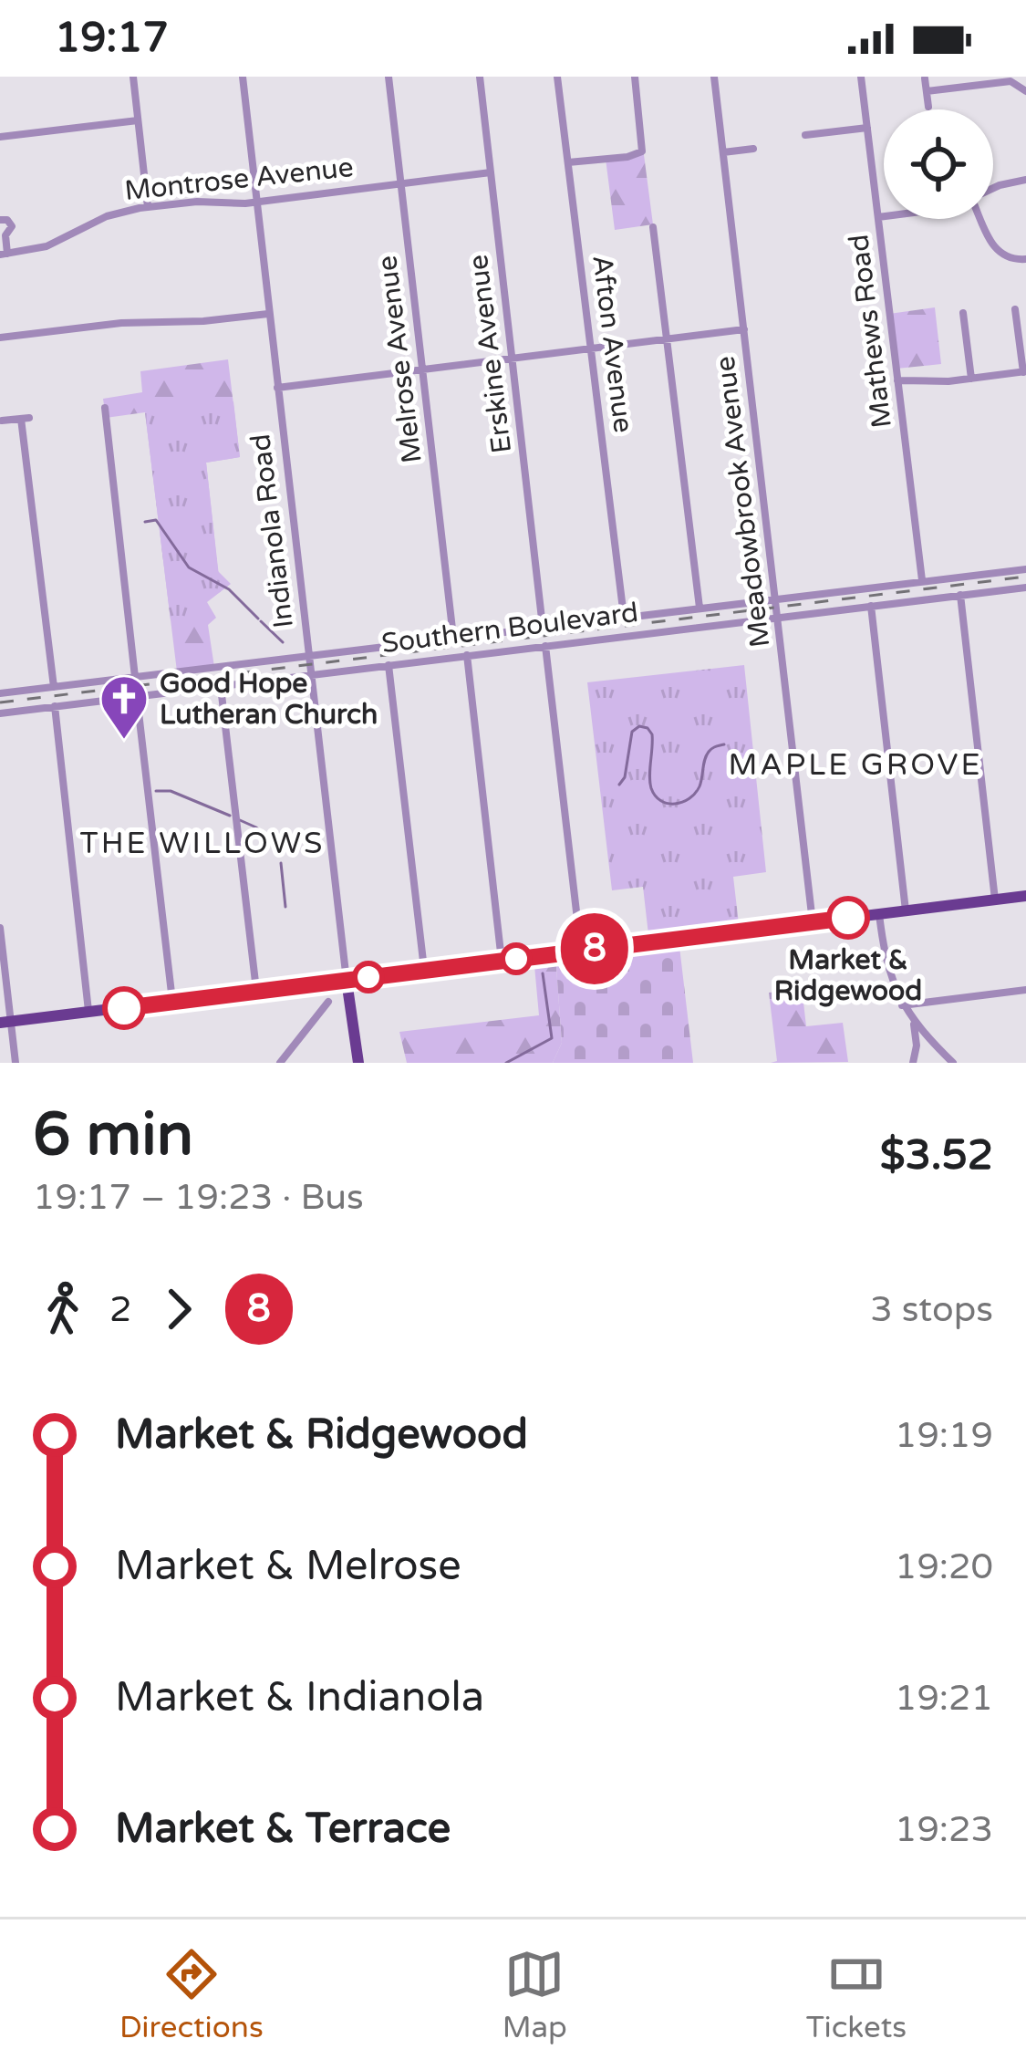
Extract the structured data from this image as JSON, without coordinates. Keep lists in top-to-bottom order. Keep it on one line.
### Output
{"streets":{"street":["Montrose Avenue","Mathews Road","Afton Avenue","Erskine Avenue","Melrose Avenue","Meadowbrook Avenue","Indianola Road","Southern Boulevard"]},"crossings":[["Montrose Avenue","Erskine Avenue"],["Montrose Avenue","Melrose Avenue"],["Montrose Avenue","Indianola Road"],["Mathews Road","Southern Boulevard"],["Afton Avenue","Southern Boulevard"],["Erskine Avenue","Southern Boulevard"],["Melrose Avenue","Southern Boulevard"],["Meadowbrook Avenue","Southern Boulevard"],["Indianola Road","Southern Boulevard"]],"districts":["MAPLE GROVE","THE WILLOWS"],"places":{"church":["Good Hope Lutheran Church"],"other":["Market & Ridgewood"]},"lines":["bus line 8"],"page":{"status":"19:17","on_map":"8","heading":["6 min","19:17 – 19:23 · Bus","$3.52"],"legs":["2","8","3 stops"],"list":[{"name":"Market & Ridgewood","value":"19:19"},{"name":"Market & Melrose","value":"19:20"},{"name":"Market & Indianola","value":"19:21"},{"name":"Market & Terrace","value":"19:23"}],"tabs":["Directions","Map","Tickets"]}}
